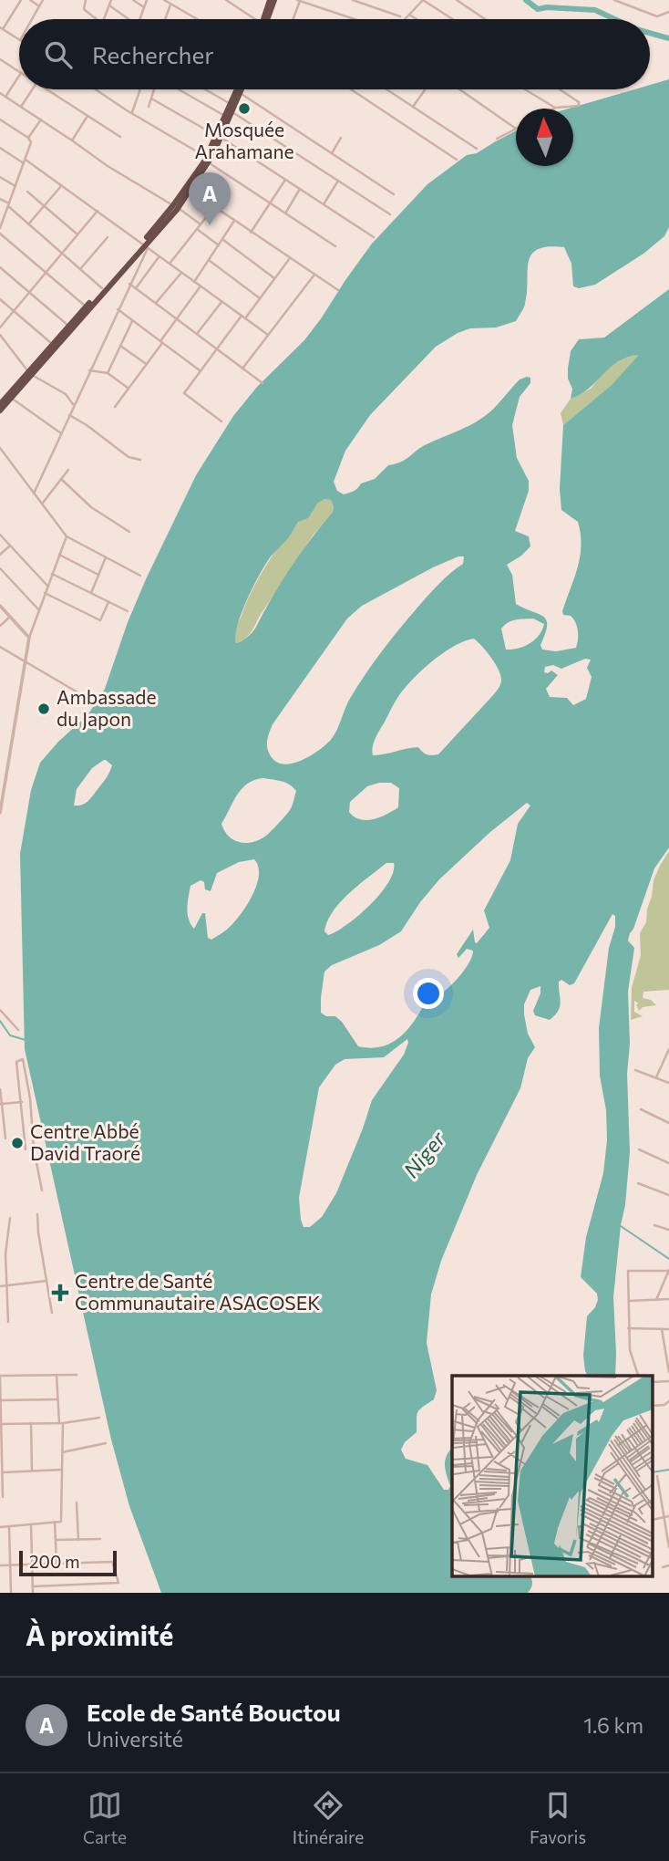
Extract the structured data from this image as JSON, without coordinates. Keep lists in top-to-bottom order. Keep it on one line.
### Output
{"water":["Niger"],"places":{"other":["Mosquée Arahamane","Ambassade du Japon","Centre Abbé David Traoré"],"health":["Centre de Santé Communautaire ASACOSEK"]},"scale_bar":"200 m","north":"top","page":{"search":"Rechercher","pins":"A","scale":"200 m","heading":"À proximité","list":[{"mark":"A","name":"Ecole de Santé Bouctou","note":"Université","value":"1.6 km"}],"nav":["Carte","Itinéraire","Favoris"]}}
